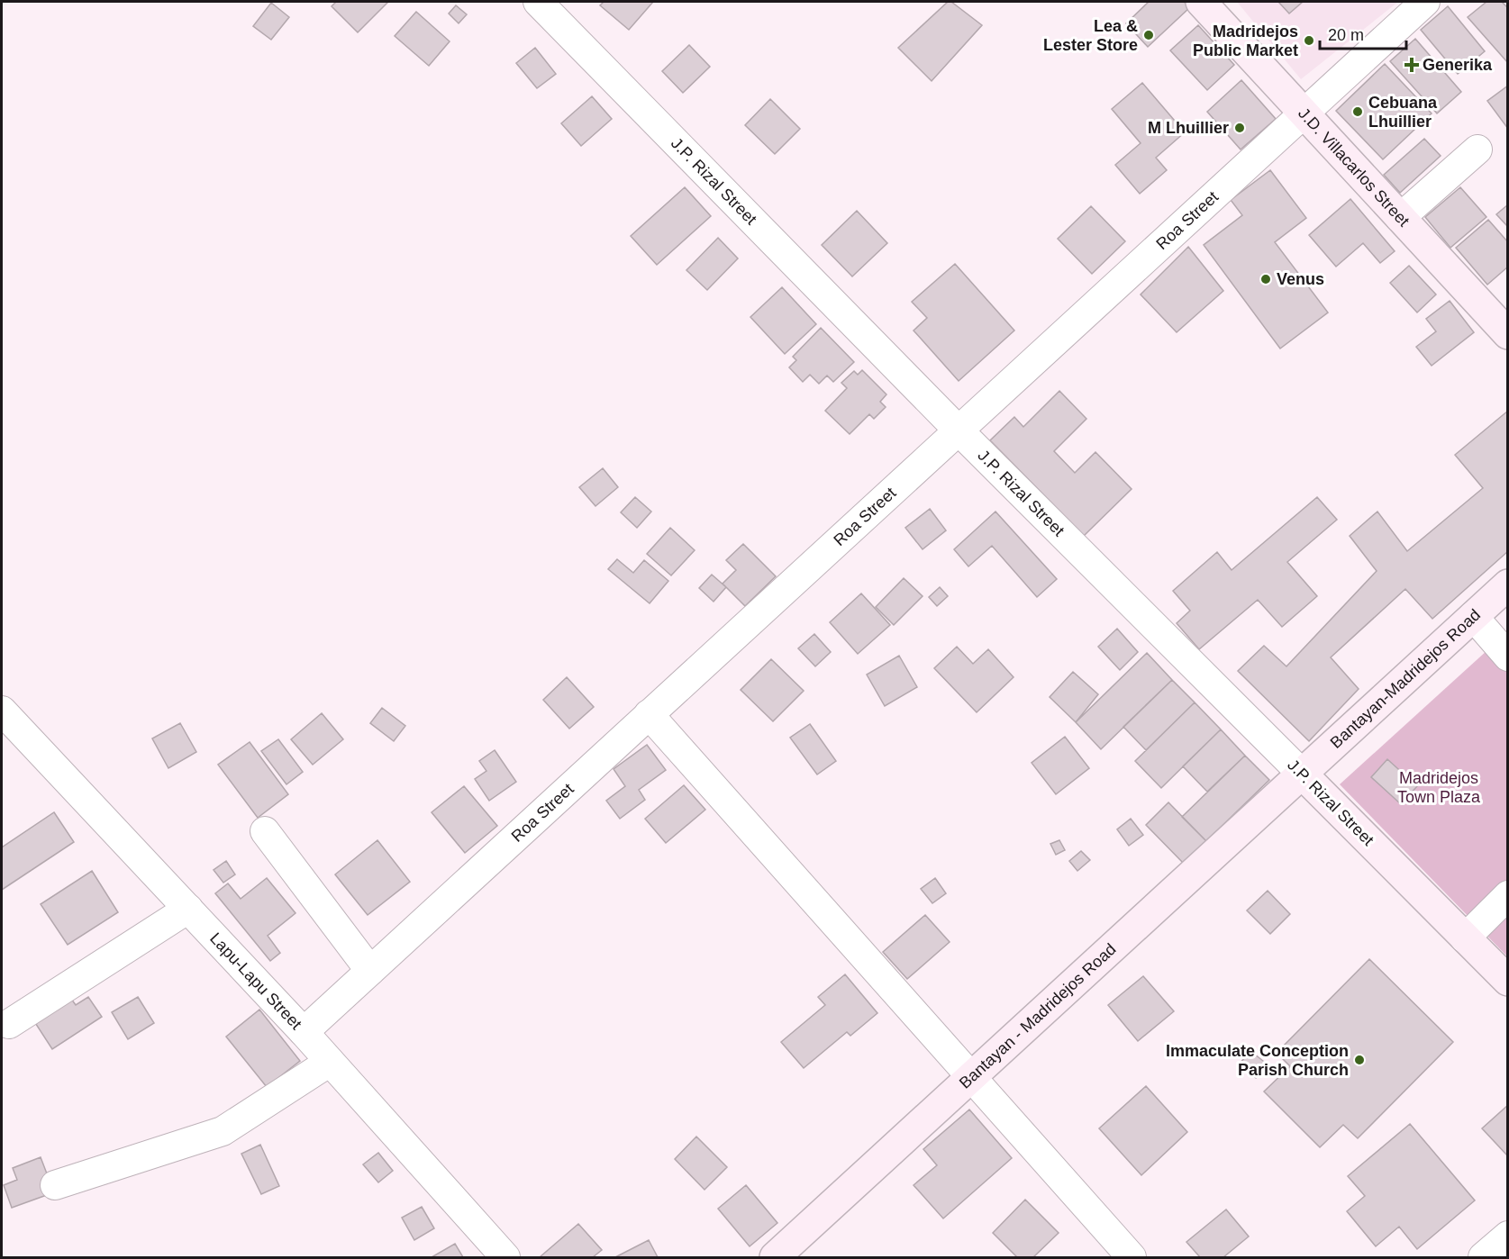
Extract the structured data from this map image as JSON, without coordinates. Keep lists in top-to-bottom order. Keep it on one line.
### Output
{"streets":{"main road":["J.D. Villacarlos Street","J.P. Rizal Street","Bantayan-Madridejos Road","Bantayan - Madridejos Road"],"street":["Roa Street","Lapu-Lapu Street"]},"crossings":[["J.D. Villacarlos Street","Roa Street"],["J.P. Rizal Street","Roa Street"],["J.P. Rizal Street","Bantayan-Madridejos Road"],["J.P. Rizal Street","Bantayan - Madridejos Road"],["Roa Street","Lapu-Lapu Street"],["Bantayan-Madridejos Road","Bantayan - Madridejos Road"]],"parks":["Madridejos Town Plaza"],"places":{"other":["Lea & Lester Store","Madridejos Public Market","Cebuana Lhuillier","M Lhuillier","Venus","Immaculate Conception Parish Church"],"health":["Generika"]},"scale_bar":"20 m"}
